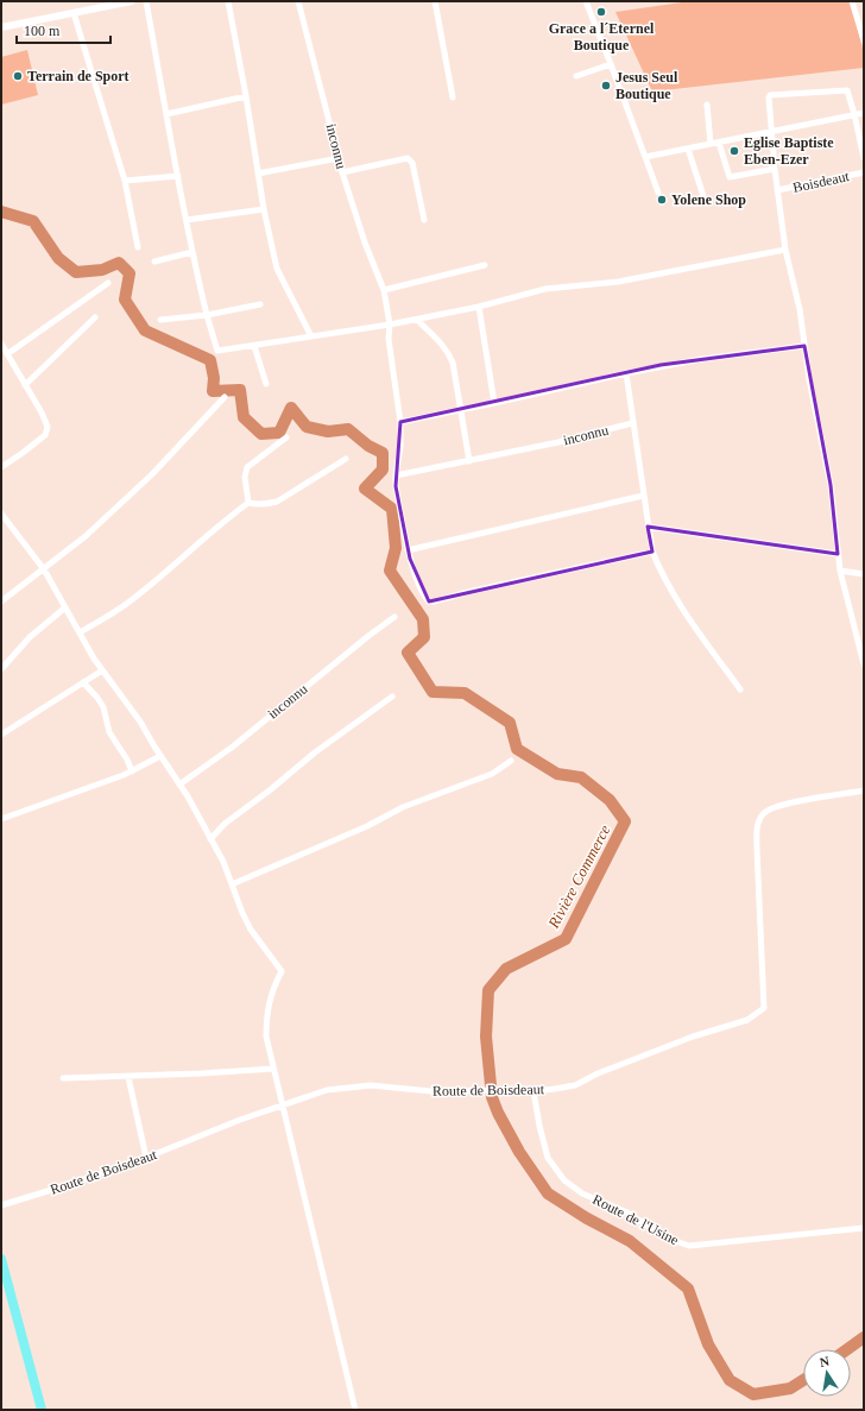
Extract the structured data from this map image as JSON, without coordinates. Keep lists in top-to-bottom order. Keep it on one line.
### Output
{"streets":{"street":["inconnu","Boisdeaut","Route de Boisdeaut","Route de l'Usine"]},"crossings":[["Route de Boisdeaut","Route de l'Usine"]],"water":["Rivière Commerce"],"places":["Grace a l´Eternel Boutique","Terrain de Sport","Jesus Seul Boutique","Eglise Baptiste Eben-Ezer","Yolene Shop"],"scale_bar":"100 m","north":"top"}
